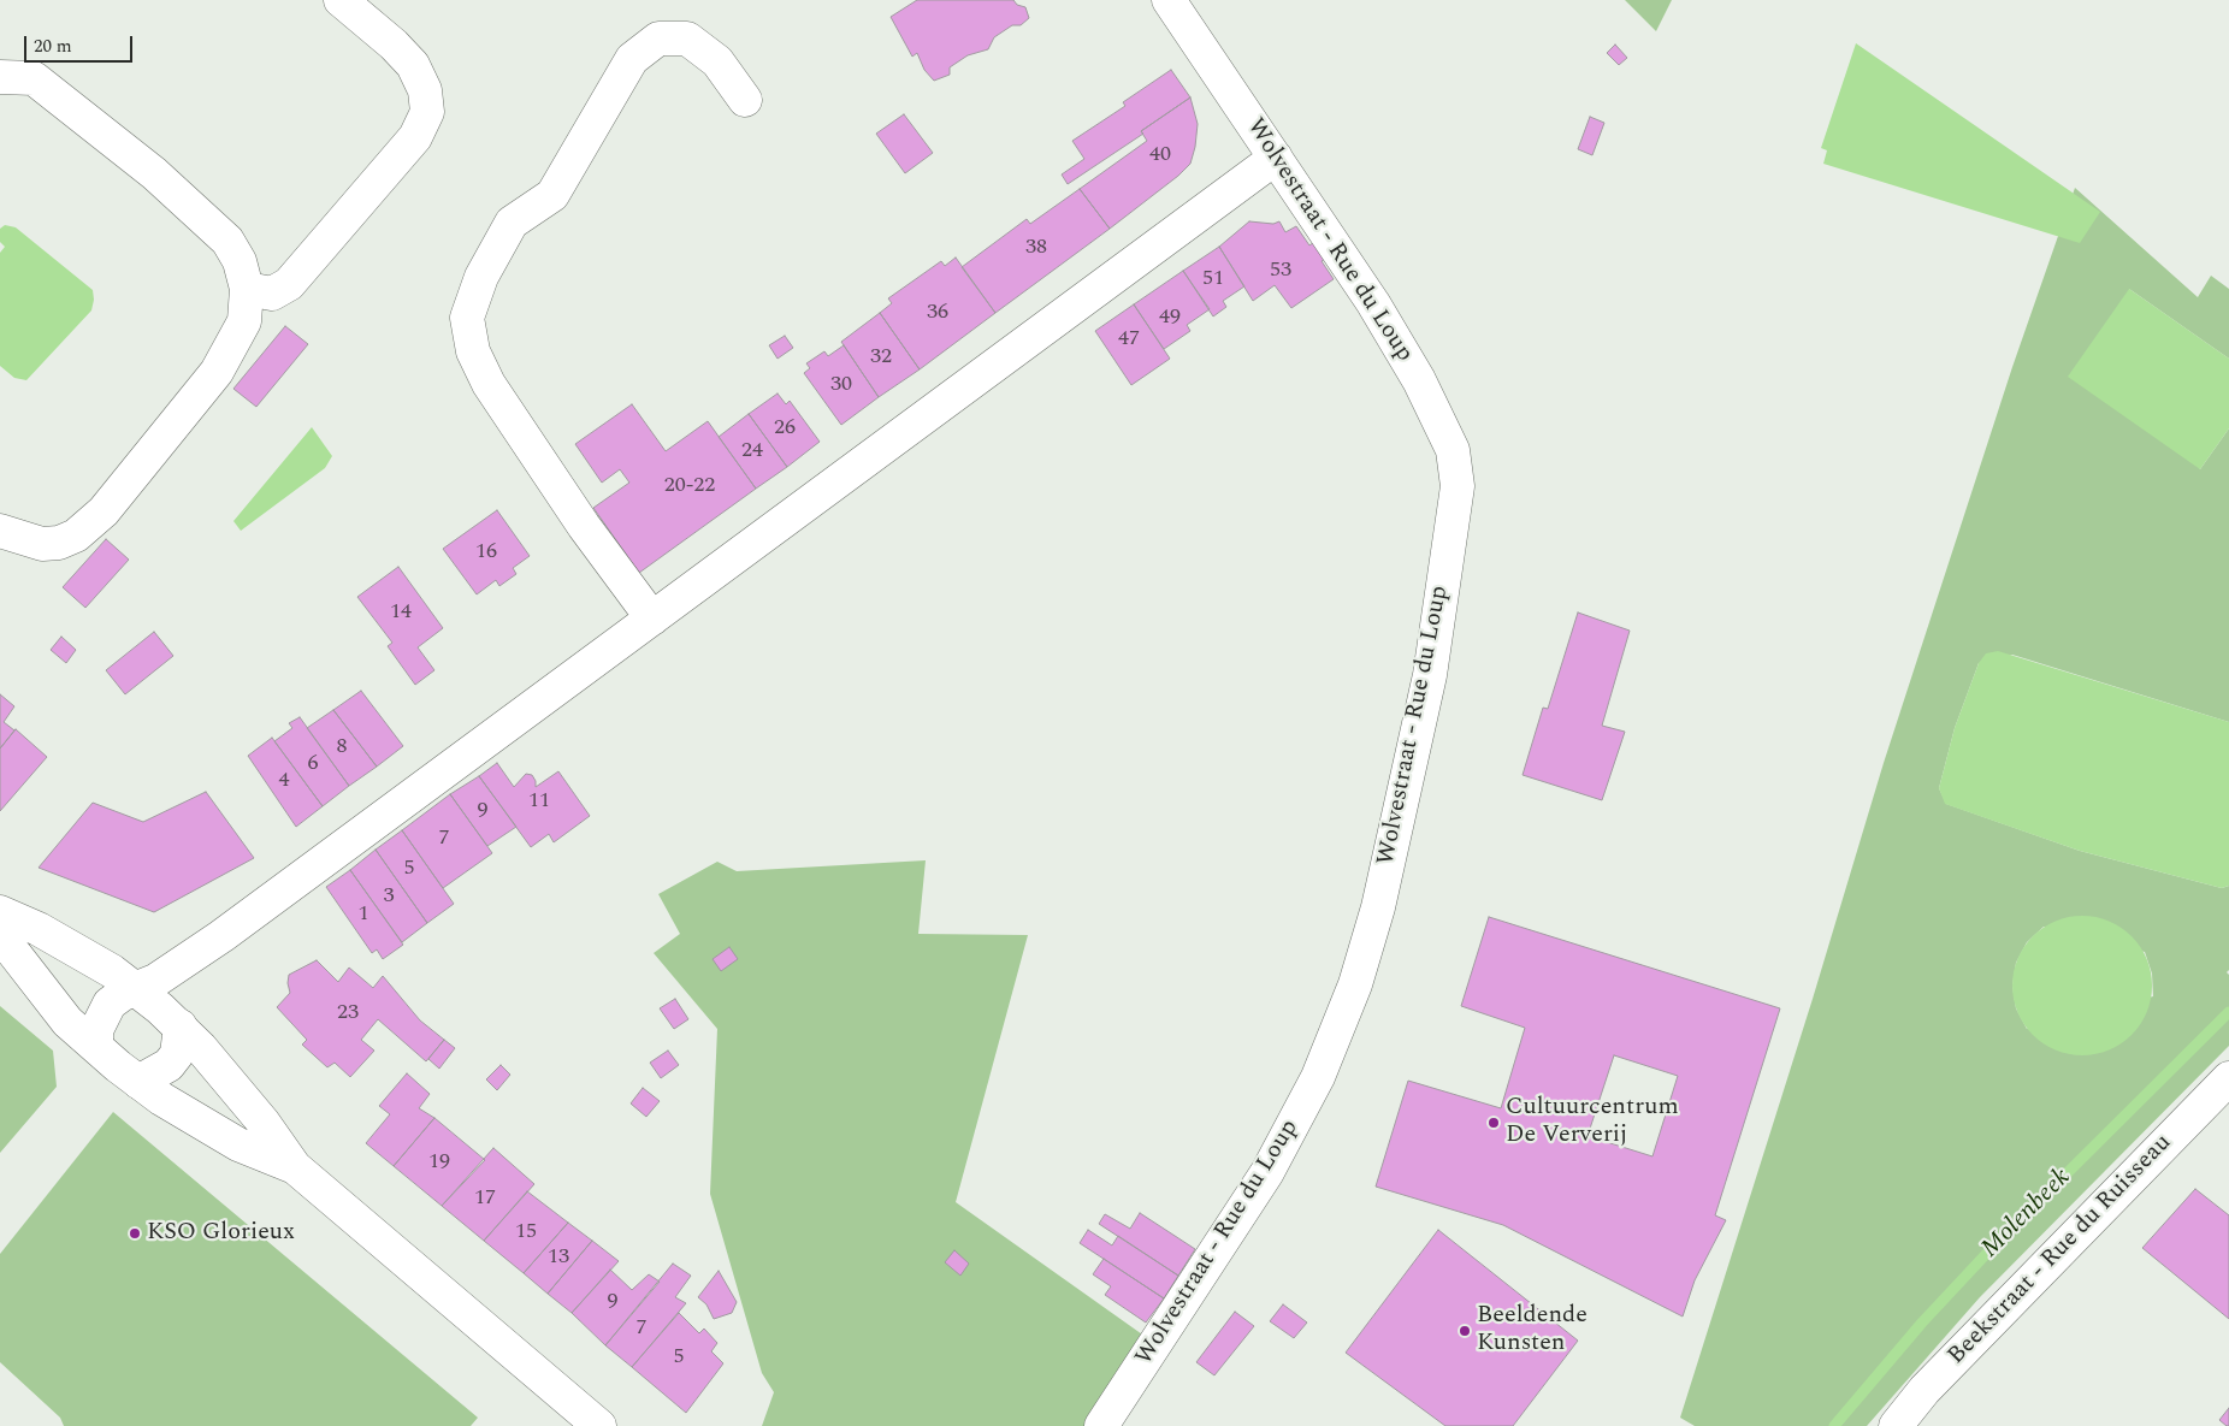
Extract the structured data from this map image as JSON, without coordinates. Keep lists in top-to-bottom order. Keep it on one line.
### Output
{"streets":{"street":["Wolvestraat - Rue du Loup","Beekstraat - Rue du Ruisseau"]},"water":["Molenbeek"],"places":["Cultuurcentrum De Ververij","KSO Glorieux","Beeldende Kunsten"],"house_numbers":["40","38","53","51","36","49","47","32","30","26","24","20-22","16","14","8","6","4","11","9","7","5","3","1","23","19","17","15","13","9","7","5"],"scale_bar":"20 m"}
